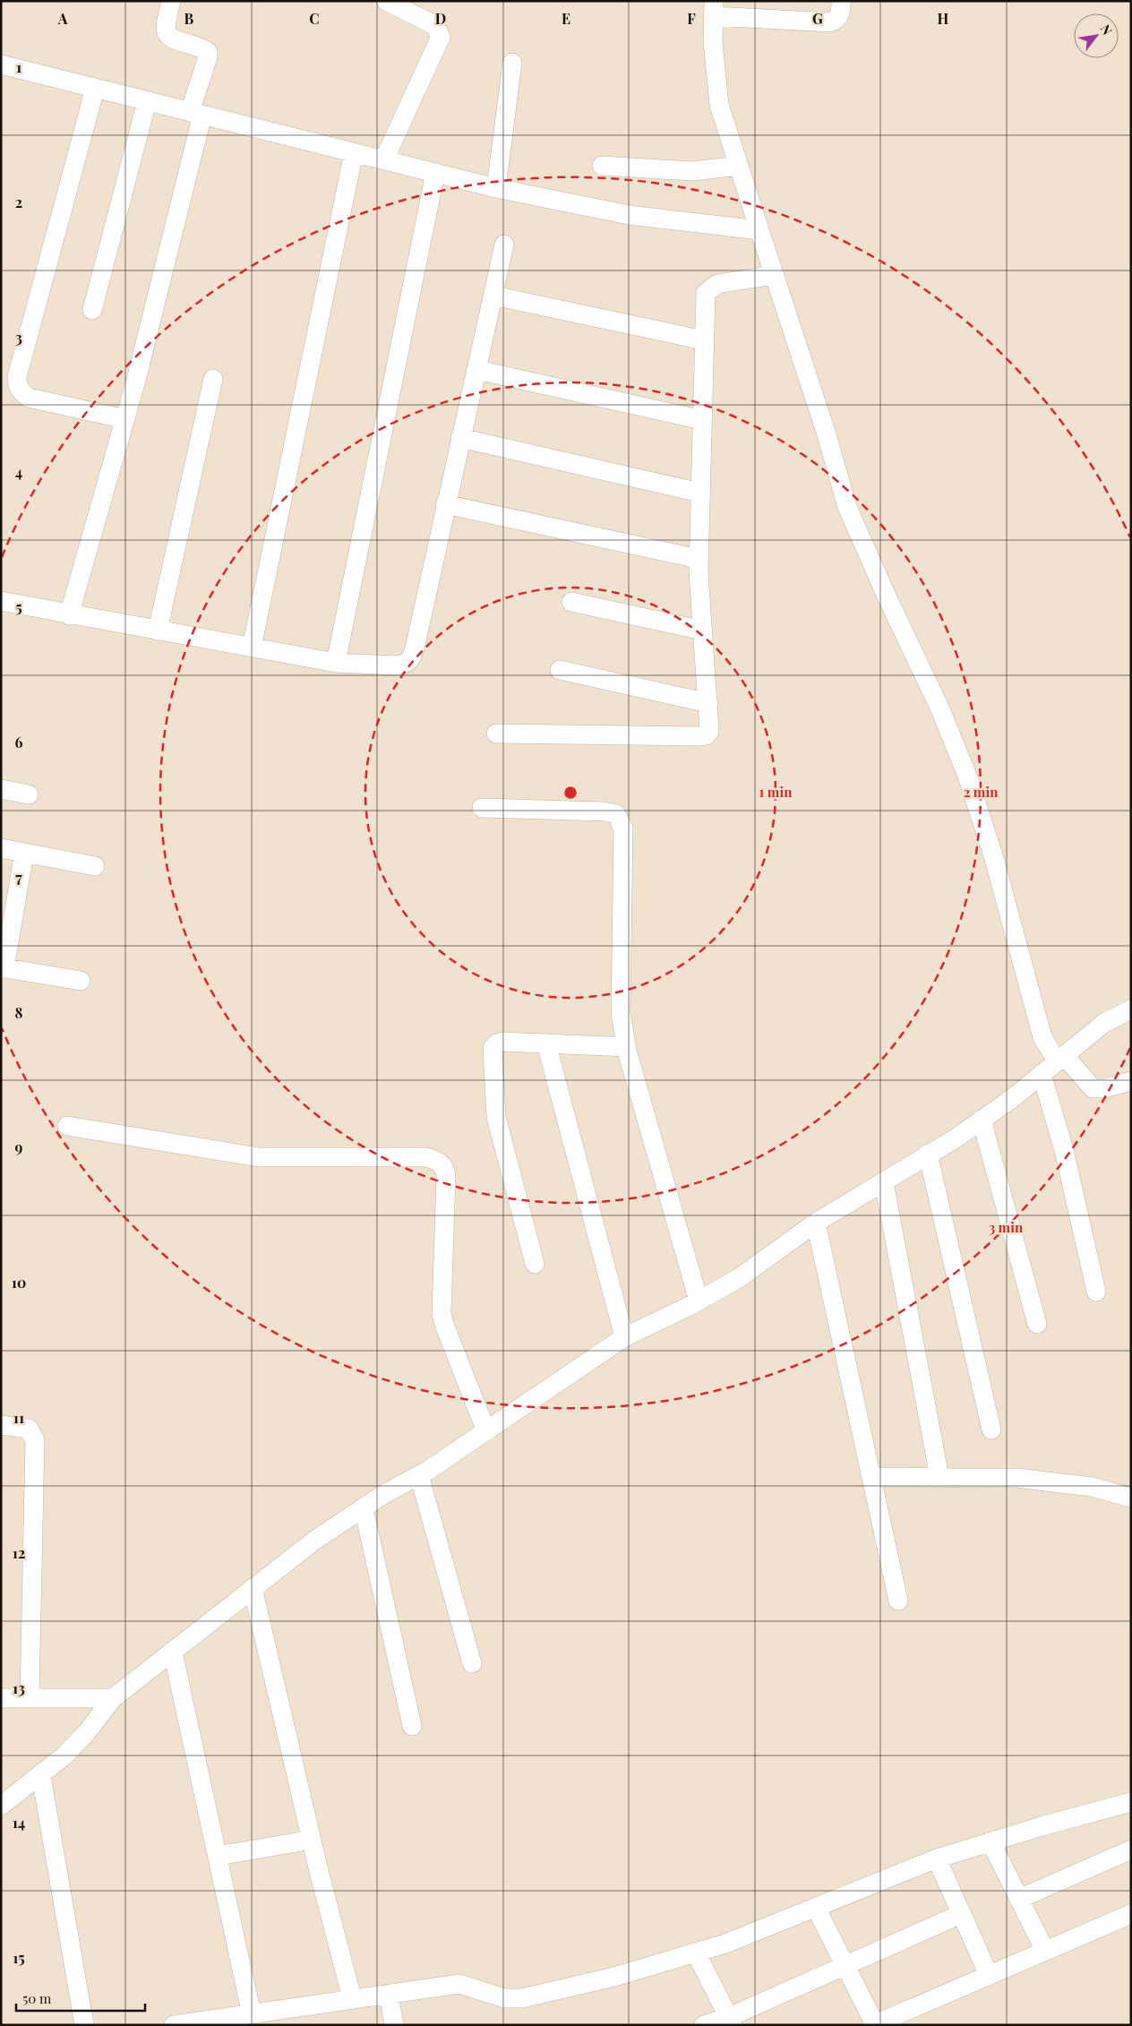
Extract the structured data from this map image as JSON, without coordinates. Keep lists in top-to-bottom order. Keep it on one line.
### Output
{"scale_bar":"50 m","north":"top right","grid":{"columns":["A","B","C","D","E","F","G","H"],"rows":["1","2","3","4","5","6","7","8","9","10","11","12","13","14","15"]},"rings":["1 min","2 min","3 min"]}
